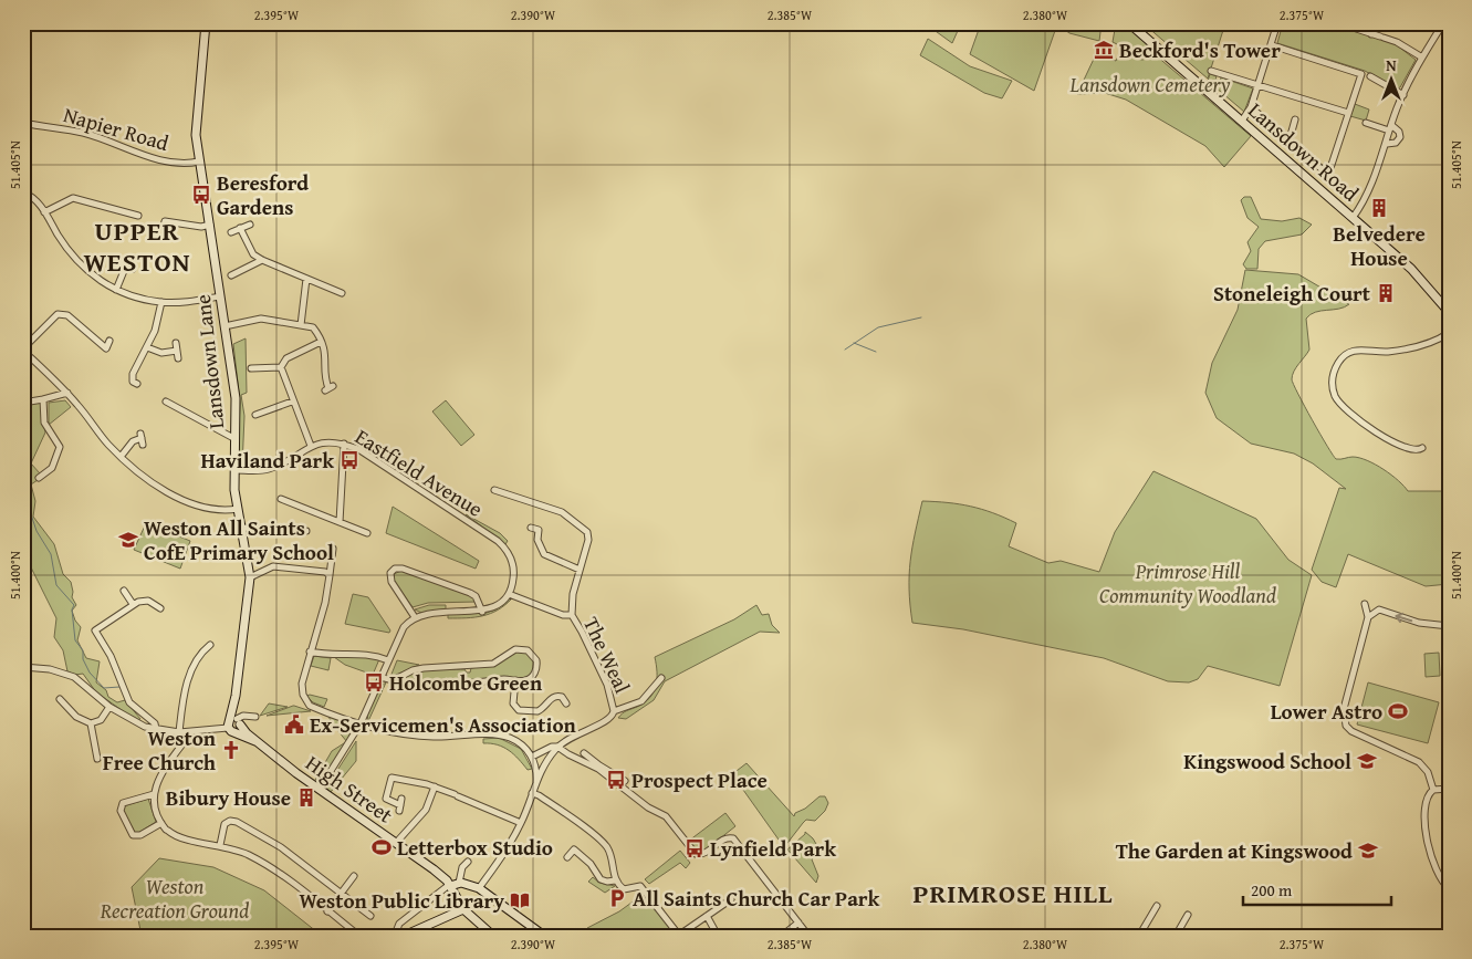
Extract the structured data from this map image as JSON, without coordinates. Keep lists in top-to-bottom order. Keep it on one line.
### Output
{"streets":{"street":["Napier Road","Lansdown Road","Lansdown Lane","Eastfield Avenue","The Weal","High Street"]},"crossings":[["Napier Road","Lansdown Lane"],["Lansdown Lane","Eastfield Avenue"],["Lansdown Lane","High Street"],["Eastfield Avenue","The Weal"]],"districts":["UPPER WESTON","PRIMROSE HILL"],"parks":["Lansdown Cemetery","Primrose Hill Community Woodland","Weston Recreation Ground"],"places":{"museum":["Beckford's Tower"],"bus stop":["Beresford Gardens","Haviland Park","Holcombe Green","Prospect Place","Lynfield Park"],"building":["Belvedere House","Stoneleigh Court","Bibury House"],"school or university":["Weston All Saints CofE Primary School","Kingswood School","The Garden at Kingswood"],"sports":["Lower Astro","Letterbox Studio"],"public building":["Ex-Servicemen's Association"],"church":["Weston Free Church"],"parking":["All Saints Church Car Park"],"library":["Weston Public Library"]},"scale_bar":"200 m","north":"top","coordinates":["2.395°W","2.390°W","2.385°W","2.380°W","2.375°W","51.405°N","51.400°N"]}
